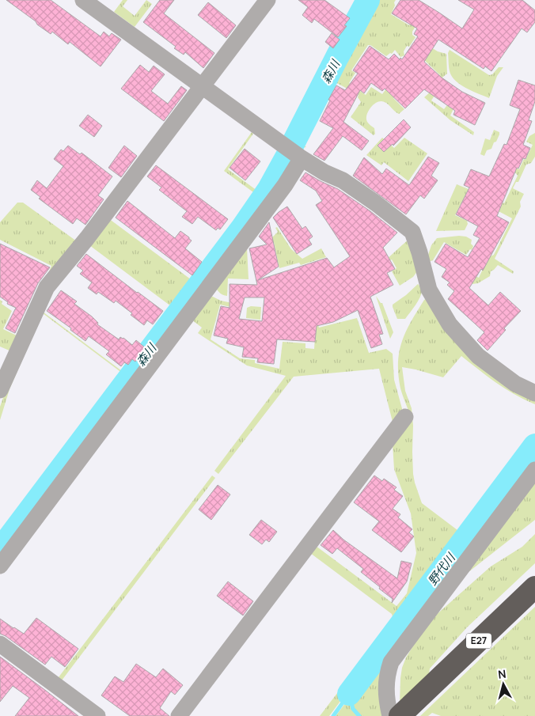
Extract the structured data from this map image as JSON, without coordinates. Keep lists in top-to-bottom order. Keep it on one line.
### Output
{"streets":{"highway":["E27"]},"water":["森川","野代川"],"north":"top"}
